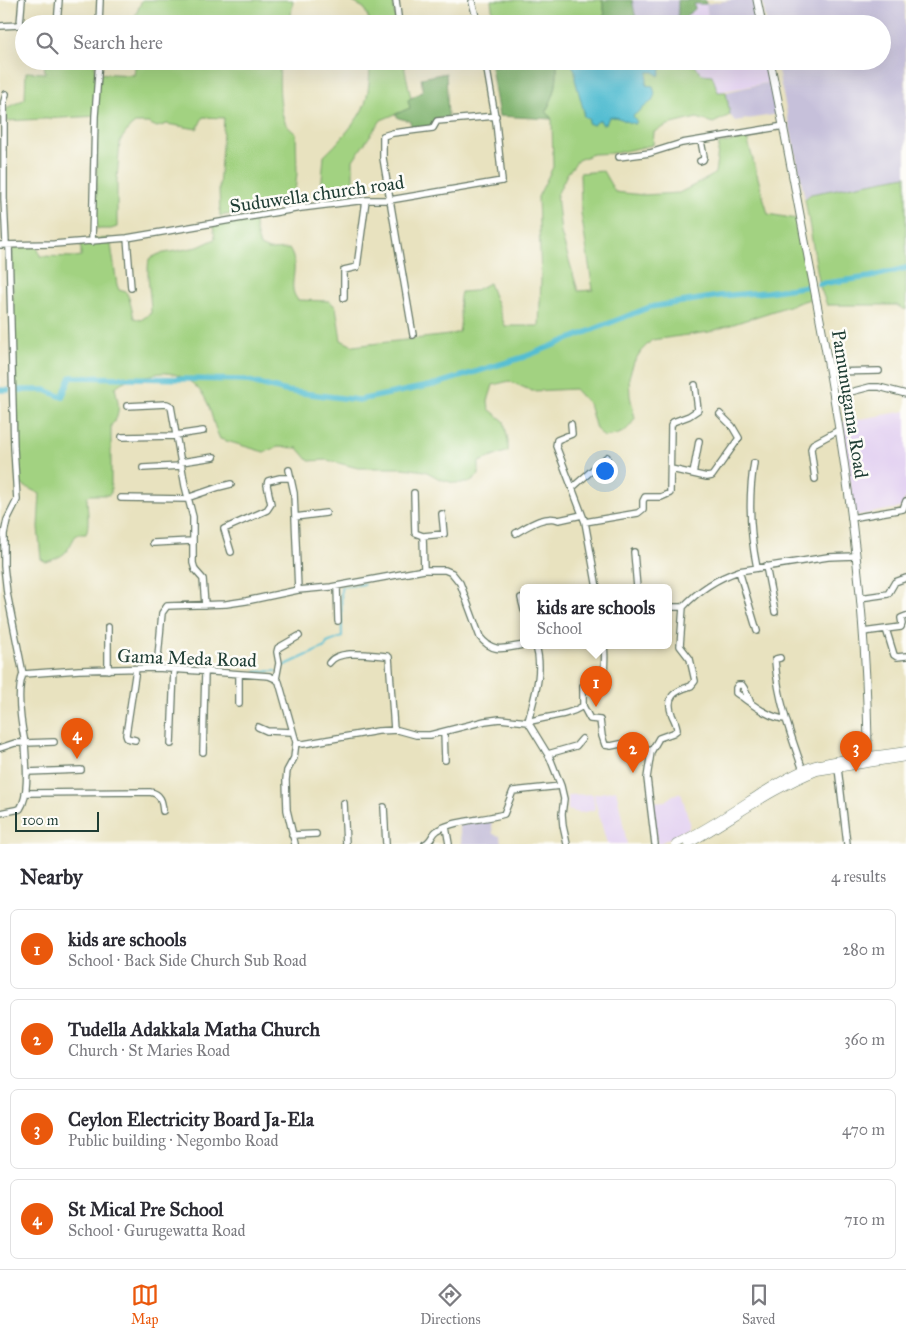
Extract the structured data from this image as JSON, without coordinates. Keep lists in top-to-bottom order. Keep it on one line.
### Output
{"streets":{"main road":["Pamunugama Road"],"street":["Suduwella church road","Gama Meda Road"]},"scale_bar":"100 m","page":{"search":"Search here","popup":["kids are schools","School"],"pins":["1","4","3","2"],"scale":"100 m","heading":["Nearby","4 results"],"list":[{"mark":"1","name":"kids are schools","note":"School · Back Side Church Sub Road","value":"280 m"},{"mark":"2","name":"Tudella Adakkala Matha Church","note":"Church · St Maries Road","value":"360 m"},{"mark":"3","name":"Ceylon Electricity Board Ja-Ela","note":"Public building · Negombo Road","value":"470 m"},{"mark":"4","name":"St Mical Pre School","note":"School · Gurugewatta Road","value":"710 m"}],"nav":["Map","Directions","Saved"]}}
